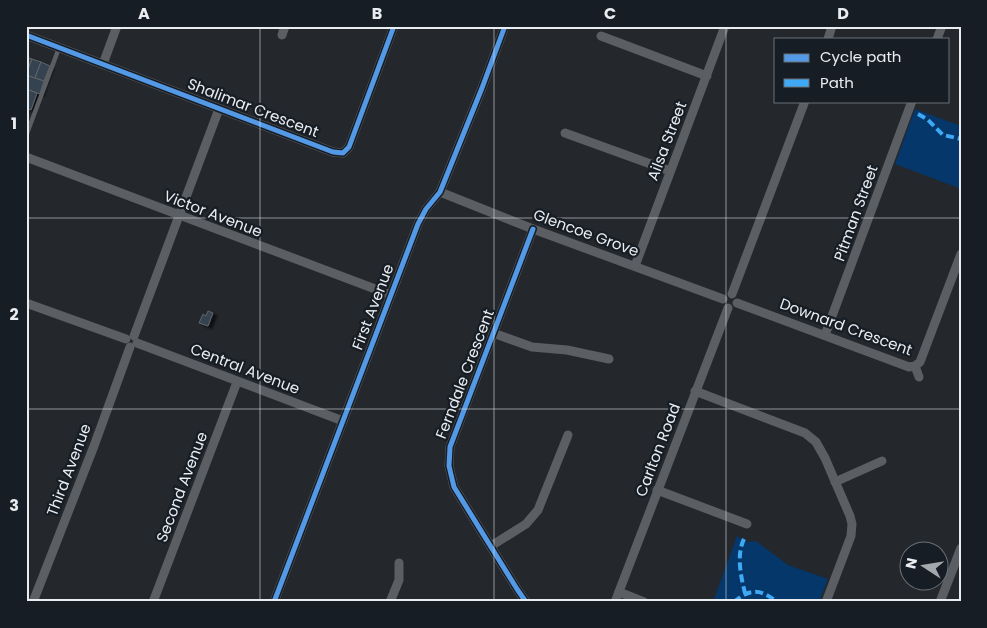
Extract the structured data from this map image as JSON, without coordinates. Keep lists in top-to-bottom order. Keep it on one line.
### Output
{"streets":{"street":["Shalimar Crescent","Ailsa Street","Pitman Street","Victor Avenue","Glencoe Grove","First Avenue","Downard Crescent","Central Avenue","Ferndale Crescent","Carlton Road","Third Avenue","Second Avenue"]},"crossings":[["Shalimar Crescent","Third Avenue"],["Ailsa Street","Glencoe Grove"],["Pitman Street","Downard Crescent"],["Victor Avenue","First Avenue"],["Victor Avenue","Third Avenue"],["Glencoe Grove","First Avenue"],["Glencoe Grove","Downard Crescent"],["Glencoe Grove","Ferndale Crescent"],["Glencoe Grove","Carlton Road"],["First Avenue","Central Avenue"],["Downard Crescent","Carlton Road"],["Central Avenue","Third Avenue"],["Central Avenue","Second Avenue"]],"legend":["Cycle path","Path"],"north":"left","grid":{"columns":["A","B","C","D"],"rows":["1","2","3"]}}
